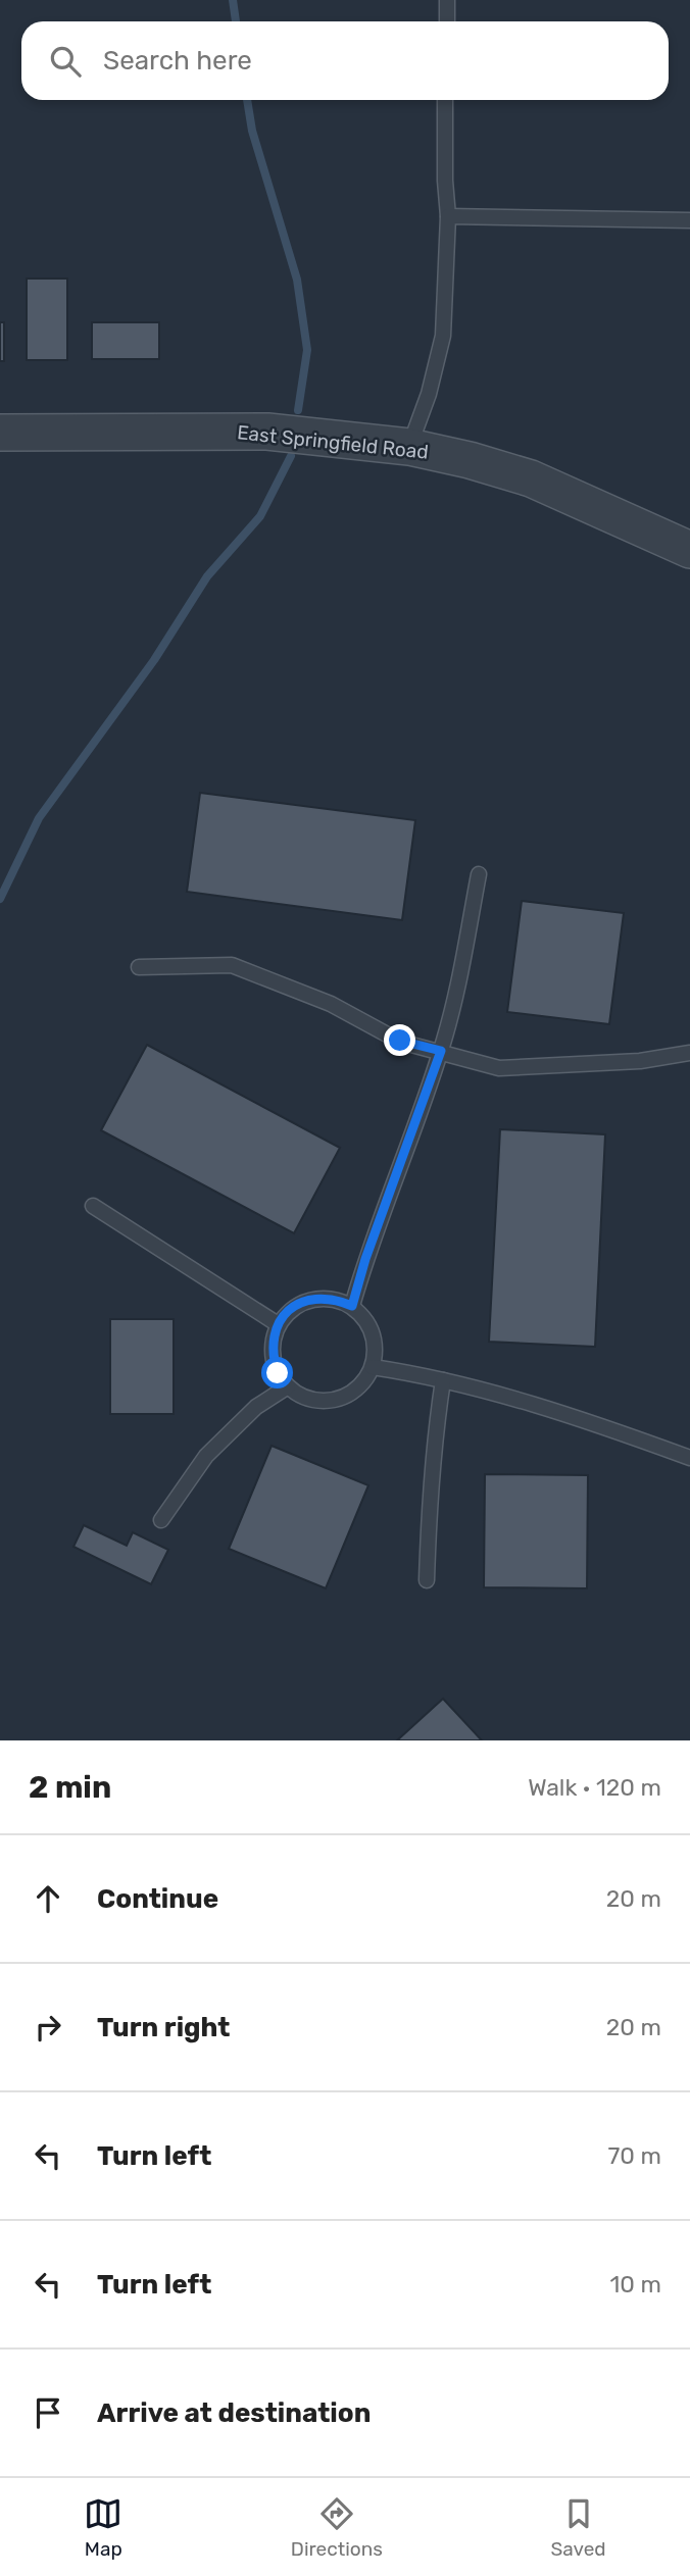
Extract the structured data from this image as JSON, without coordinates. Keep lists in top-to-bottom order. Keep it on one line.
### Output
{"streets":{"street":["East Springfield Road"]},"page":{"search":"Search here","heading":["2 min","Walk · 120 m"],"list":[["Continue","20 m"],["Turn right","20 m"],["Turn left","70 m"],["Turn left","10 m"],"Arrive at destination"],"nav":["Map","Directions","Saved"]}}
